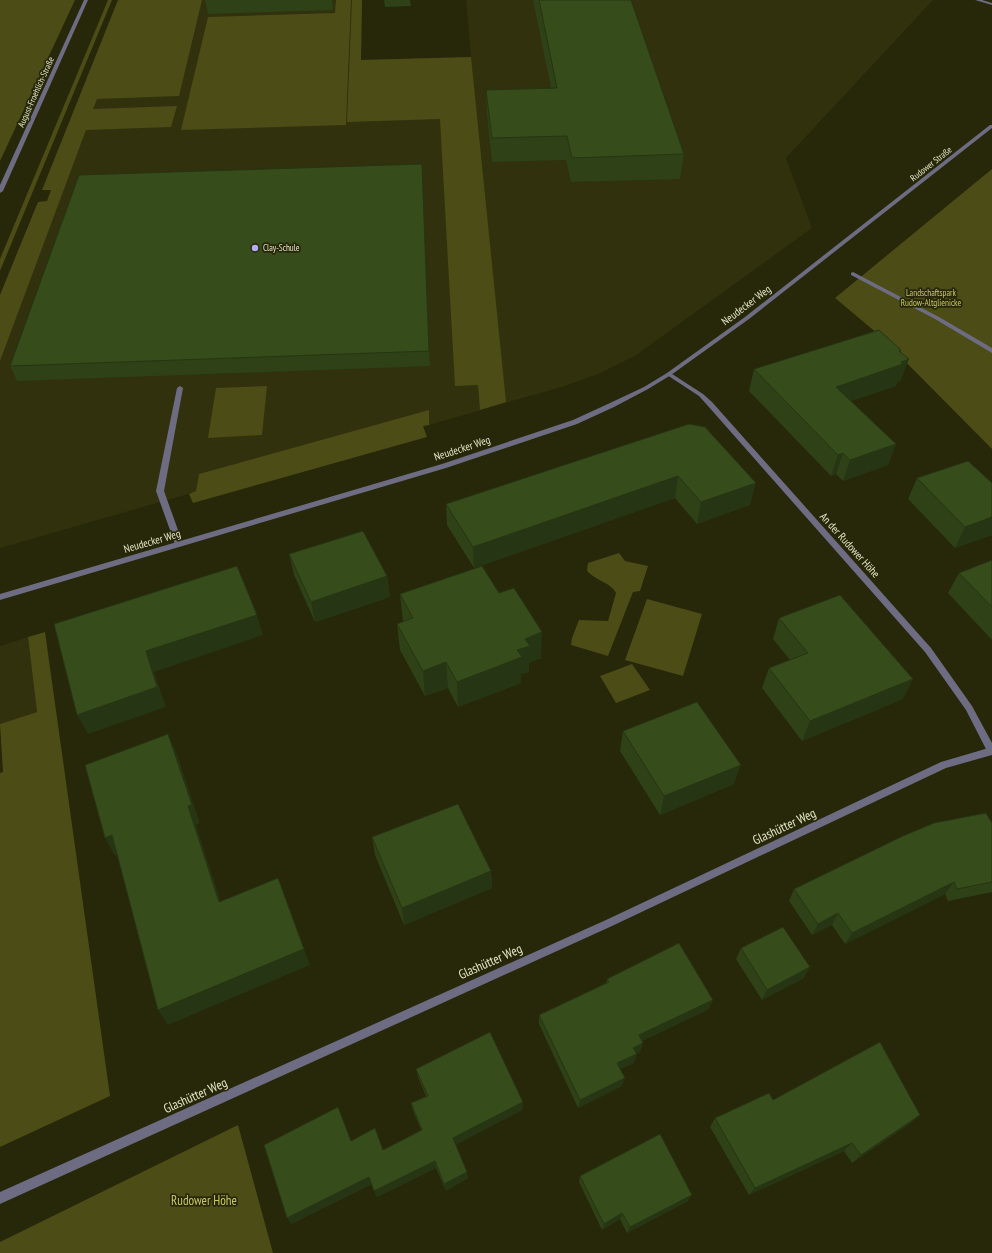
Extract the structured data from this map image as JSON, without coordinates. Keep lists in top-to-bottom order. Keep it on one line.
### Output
{"streets":{"street":["August-Froehlich-Straße","Rudower Straße","Neudecker Weg","An der Rudower Höhe","Glashütter Weg"]},"crossings":[["Rudower Straße","Neudecker Weg"],["Neudecker Weg","An der Rudower Höhe"],["An der Rudower Höhe","Glashütter Weg"]],"parks":["Landschaftspark Rudow-Altglienicke","Rudower Höhe"],"places":["Clay-Schule"]}
